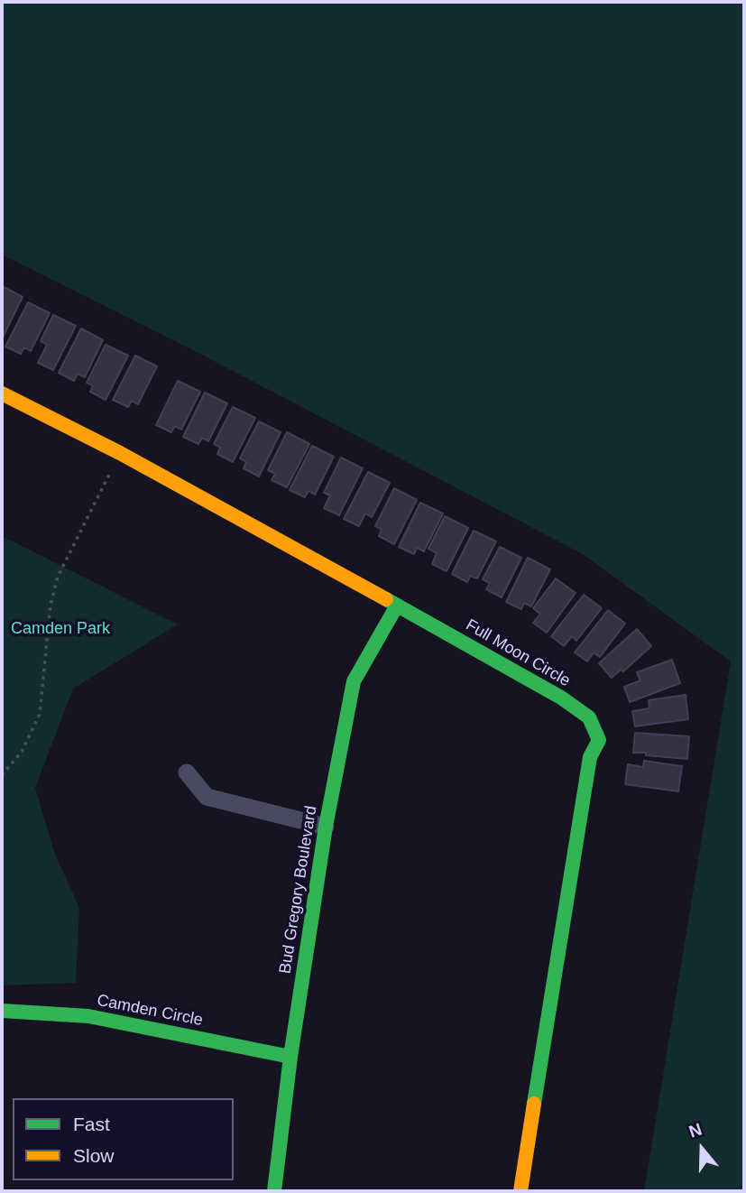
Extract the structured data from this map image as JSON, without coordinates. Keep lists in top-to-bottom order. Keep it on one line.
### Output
{"streets":{"street":["Full Moon Circle","Bud Gregory Boulevard","Camden Circle"]},"crossings":[["Full Moon Circle","Bud Gregory Boulevard"],["Bud Gregory Boulevard","Camden Circle"]],"parks":["Camden Park"],"legend":["Fast","Slow"],"north":"top"}
